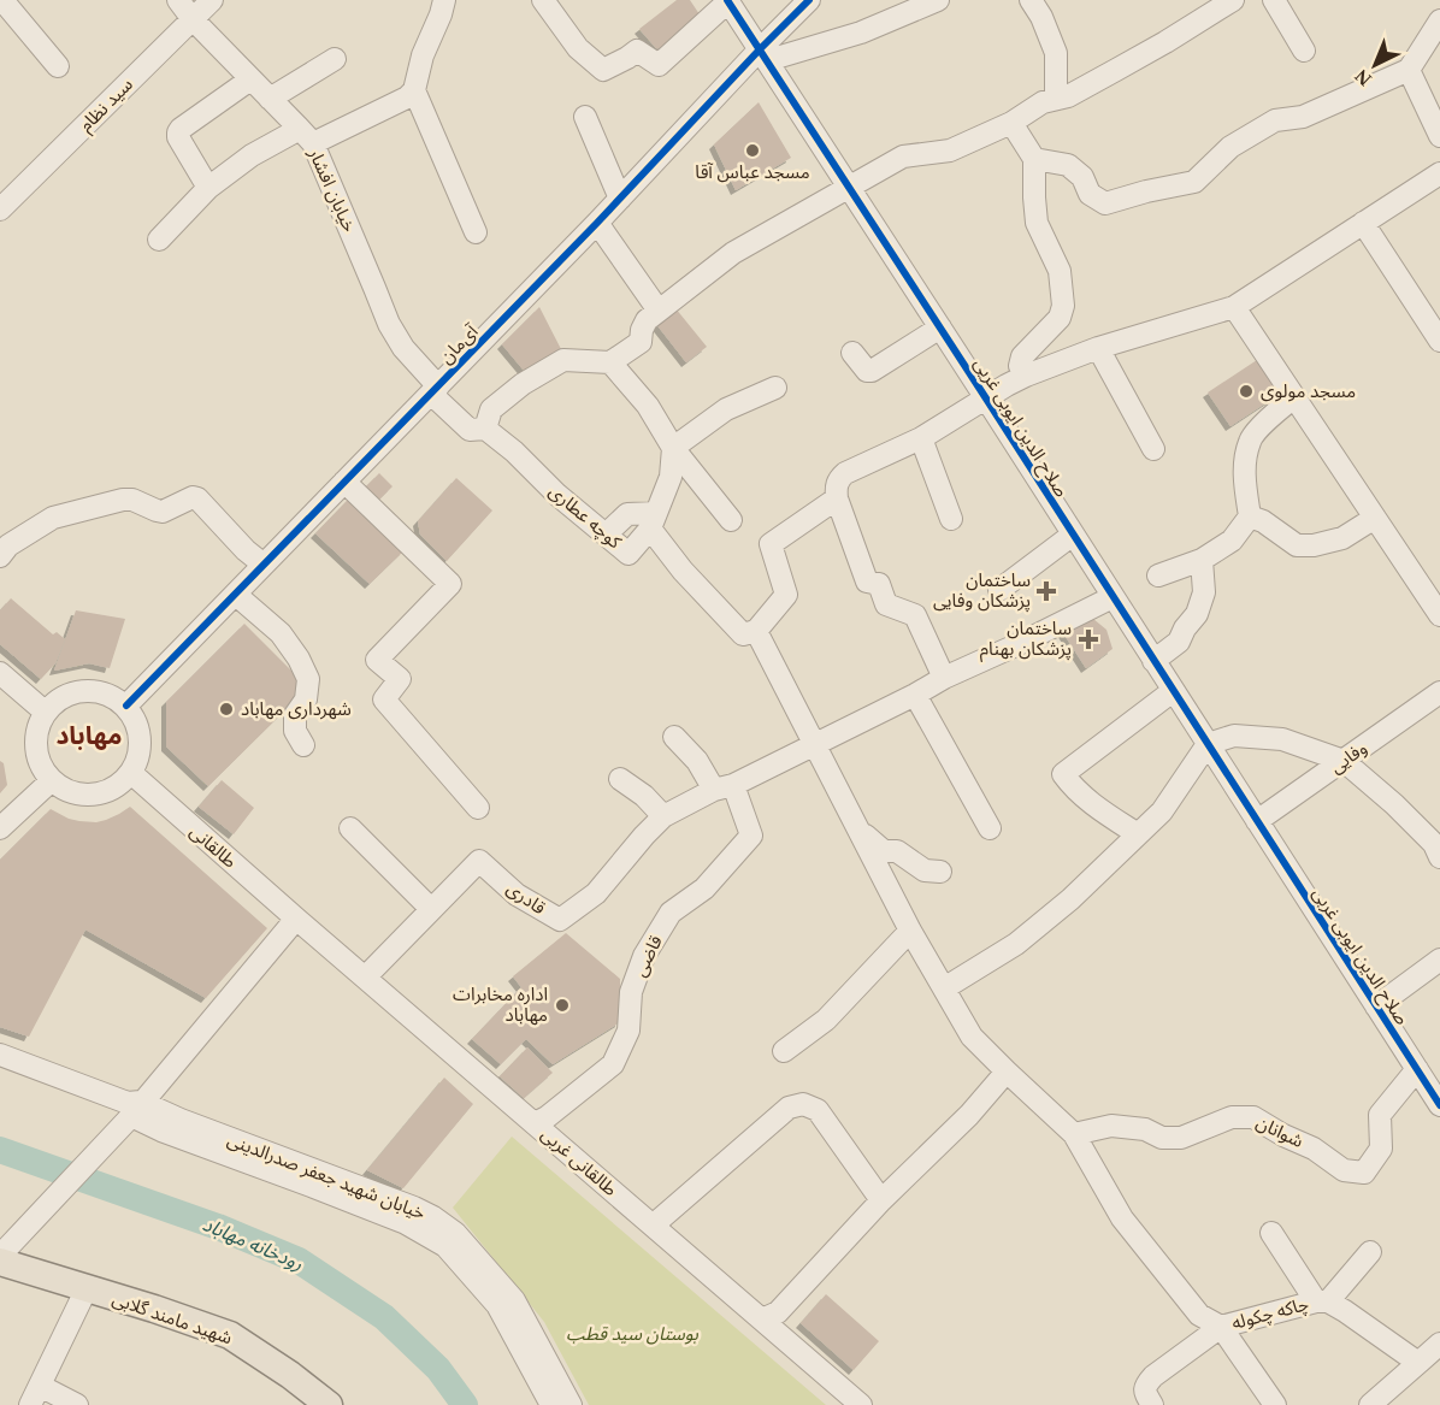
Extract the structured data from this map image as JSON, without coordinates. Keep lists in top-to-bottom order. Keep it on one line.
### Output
{"streets":{"main road":["شهید مامند گلابی"],"street":["سید نظام","خیابان افشار","آی‌مان","صلاح الدین ایوبی غریی","کوچه عطاری","وفایی","طالقانی","قادری","قاضی","صلاح الدین ایوبی غربی","شوانان","طالقانی غربی","خیابان شهید جعفر صدرالدینی","چاکه چکوله"]},"crossings":[["سید نظام","خیابان افشار"],["خیابان افشار","آی‌مان"],["خیابان افشار","کوچه عطاری"],["آی‌مان","صلاح الدین ایوبی غریی"],["آی‌مان","کوچه عطاری"],["آی‌مان","طالقانی"],["صلاح الدین ایوبی غریی","وفایی"],["صلاح الدین ایوبی غریی","قادری"],["صلاح الدین ایوبی غریی","صلاح الدین ایوبی غربی"],["وفایی","صلاح الدین ایوبی غربی"],["طالقانی","طالقانی غربی"],["قادری","قاضی"],["قادری","طالقانی غربی"],["قاضی","طالقانی غربی"],["صلاح الدین ایوبی غربی","شوانان"]],"districts":["مهاباد"],"water":["رودخانه مهاباد"],"parks":["بوستان سید قطب"],"places":{"other":["مسجد عباس آقا","مسجد مولوی","شهرداری مهاباد","اداره مخابرات مهاباد"],"health":["ساختمان پزشکان وفایی","ساختمان پزشکان بهنام"]},"north":"bottom left"}
